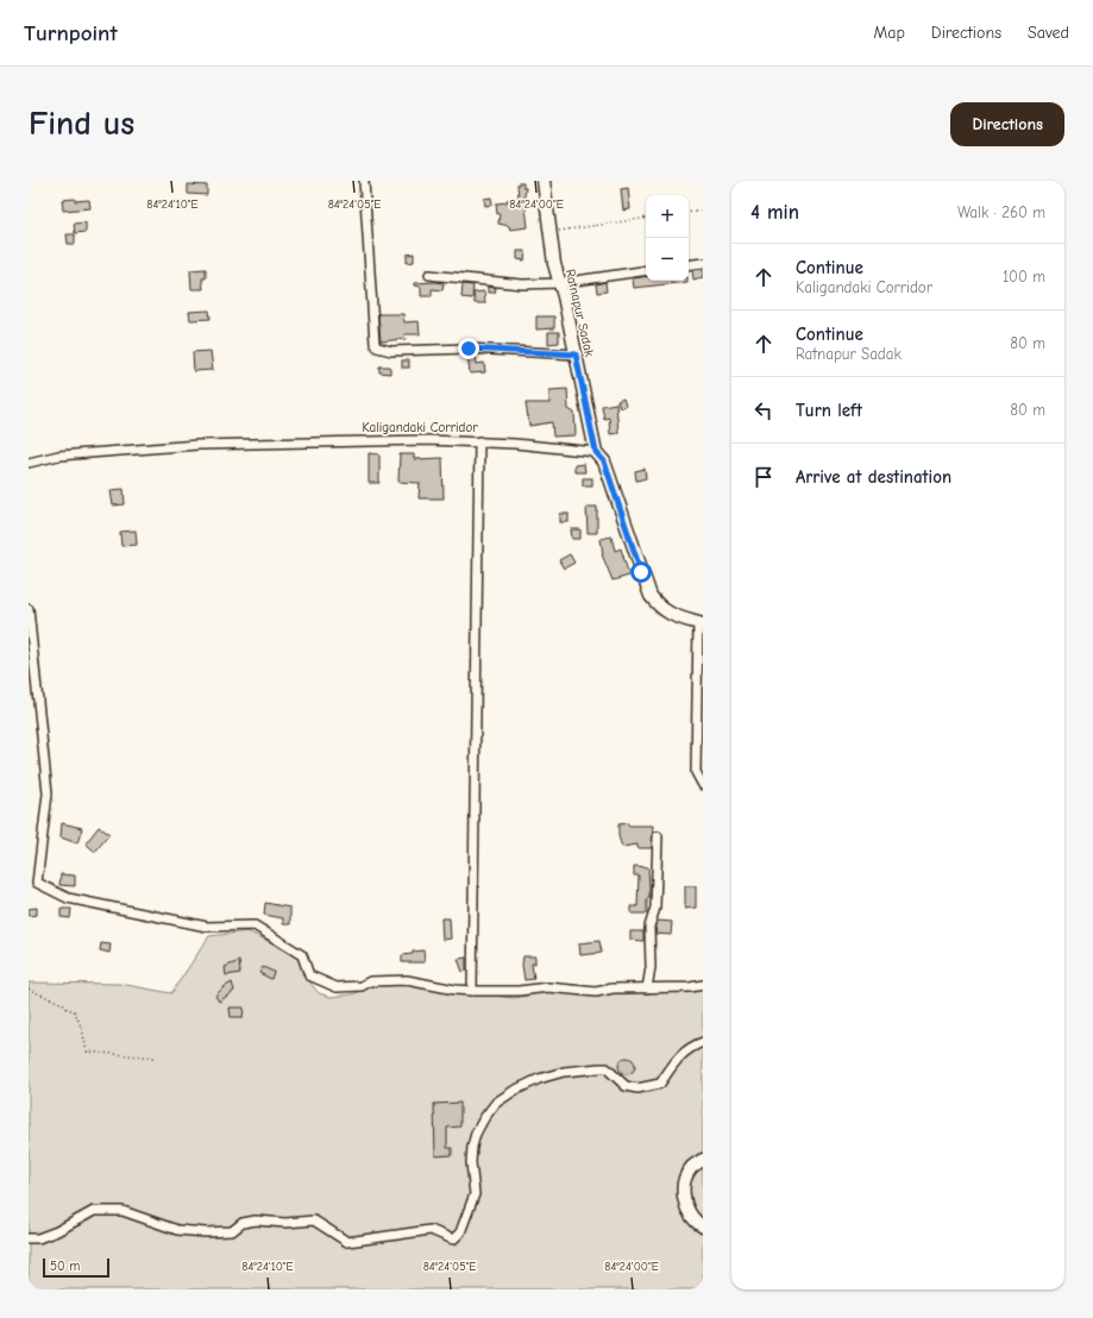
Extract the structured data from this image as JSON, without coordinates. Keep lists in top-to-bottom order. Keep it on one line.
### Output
{"streets":{"main road":["Ratnapur Sadak"],"street":["Kaligandaki Corridor"]},"crossings":[["Ratnapur Sadak","Kaligandaki Corridor"]],"scale_bar":"50 m","page":{"header":"Turnpoint","nav":["Map","Directions","Saved"],"buttons":"Directions","title":"Find us","heading":["4 min","Walk · 260 m"],"map_buttons":["+","−"],"list":[["Continue","Kaligandaki Corridor","100 m"],["Continue","Ratnapur Sadak","80 m"],["Turn left","80 m"],"Arrive at destination"],"scale":"50 m"},"coordinates":["84°24'10\"E","84°24'05\"E","84°24'00\"E"]}
